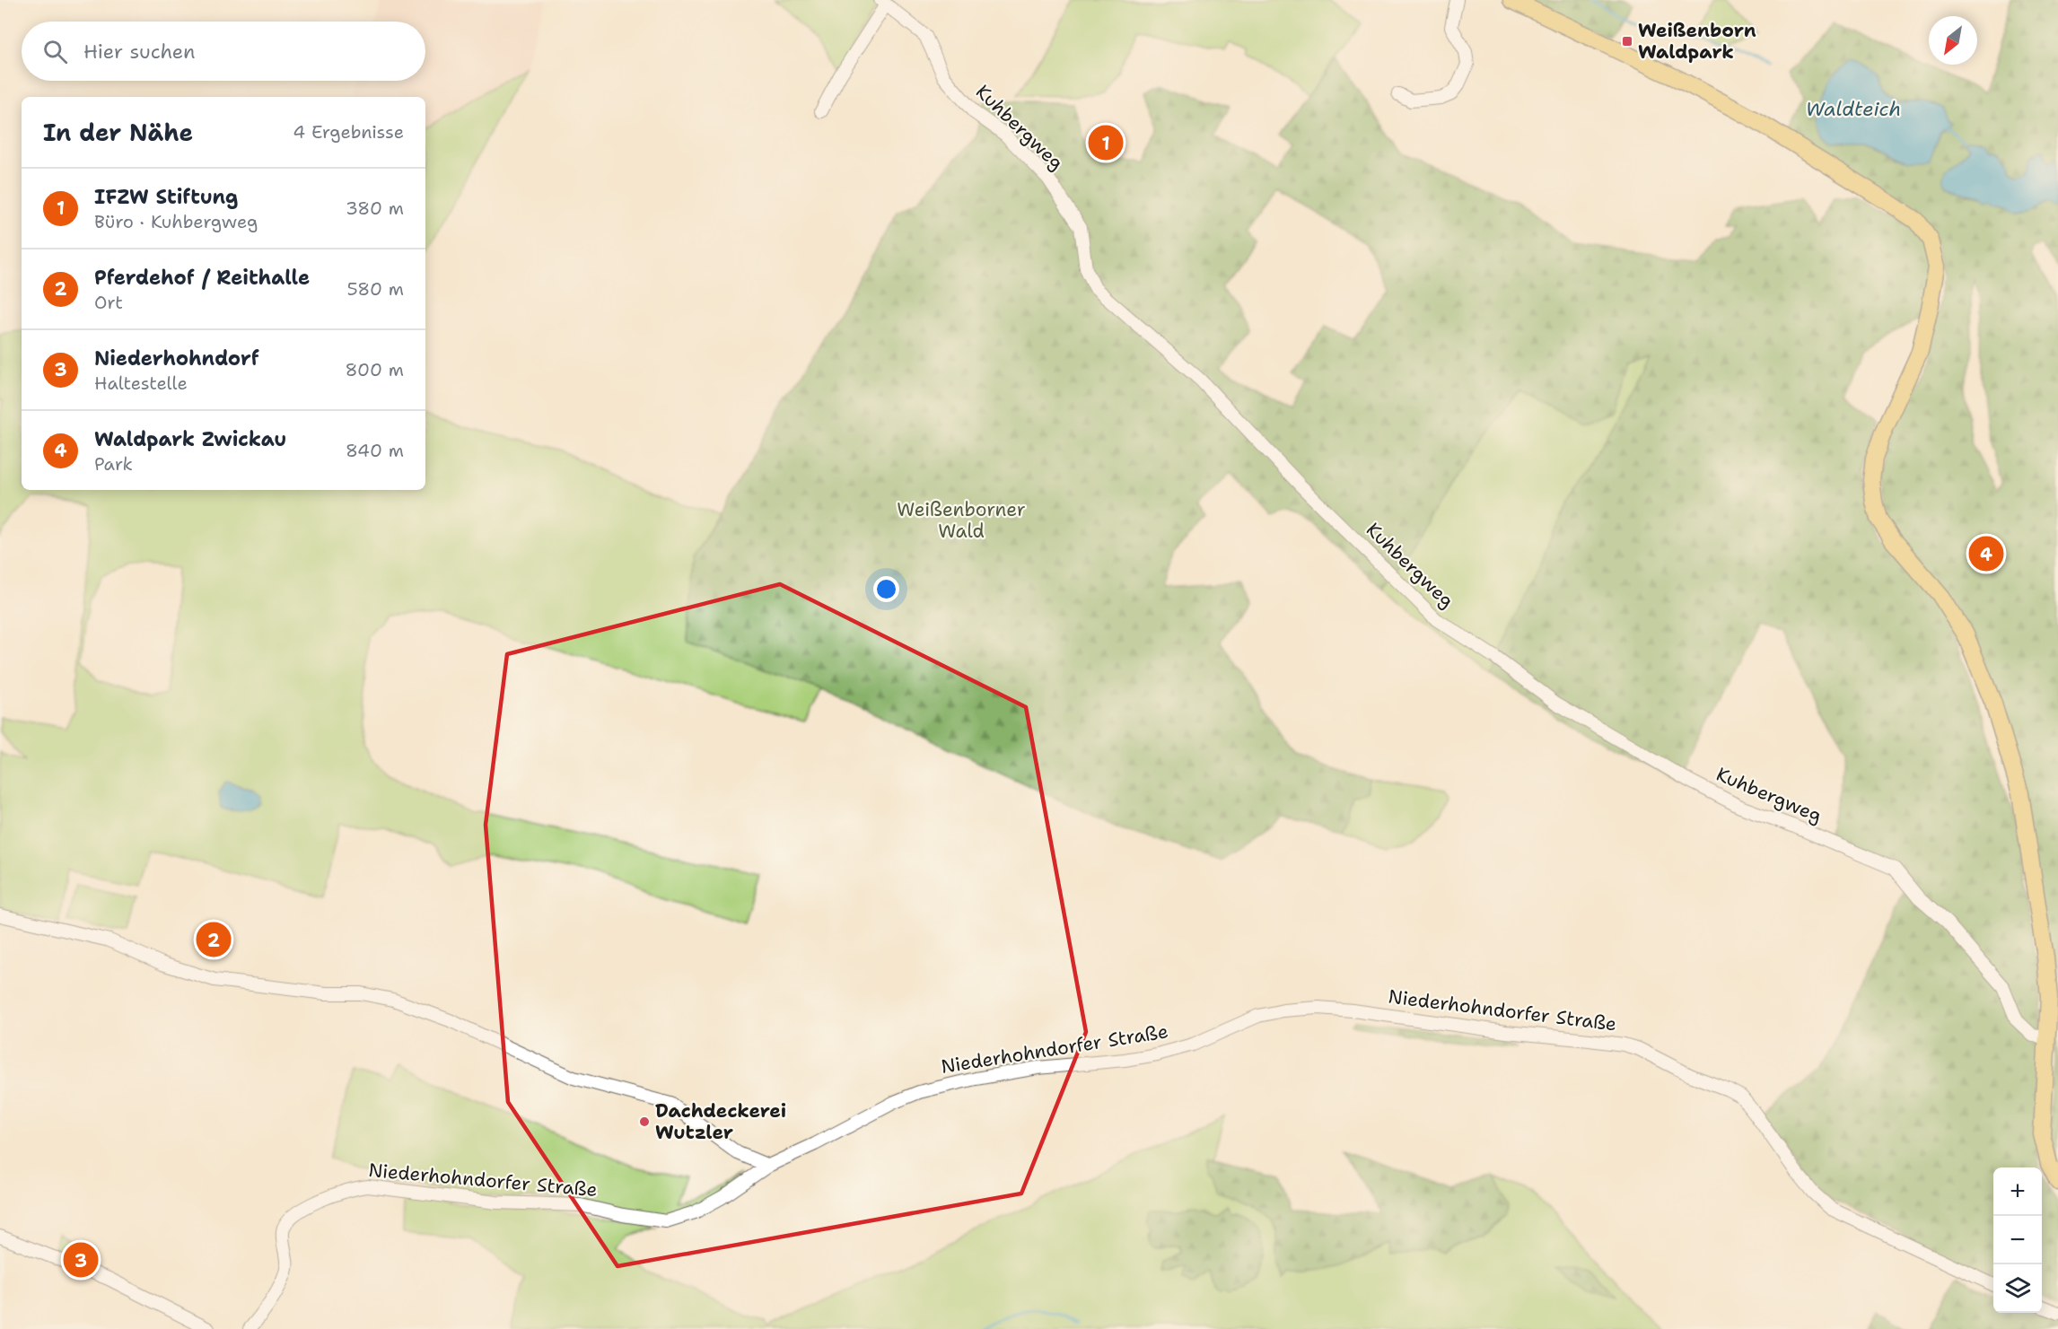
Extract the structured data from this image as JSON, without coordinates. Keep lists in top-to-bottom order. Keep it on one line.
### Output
{"streets":{"street":["Kuhbergweg","Niederhohndorfer Straße"]},"water":["Waldteich"],"parks":["Weißenborner Wald"],"places":{"transit":["Weißenborn Waldpark"],"other":["Dachdeckerei Wutzler"]},"north":"bottom left","page":{"search":"Hier suchen","heading":["In der Nähe","4 Ergebnisse"],"pins":["1","4","2","3"],"list":[{"mark":"1","name":"IFZW Stiftung","note":"Büro · Kuhbergweg","value":"380 m"},{"mark":"2","name":"Pferdehof / Reithalle","note":"Ort","value":"580 m"},{"mark":"3","name":"Niederhohndorf","note":"Haltestelle","value":"800 m"},{"mark":"4","name":"Waldpark Zwickau","note":"Park","value":"840 m"}],"map_buttons":["+","−"]}}
